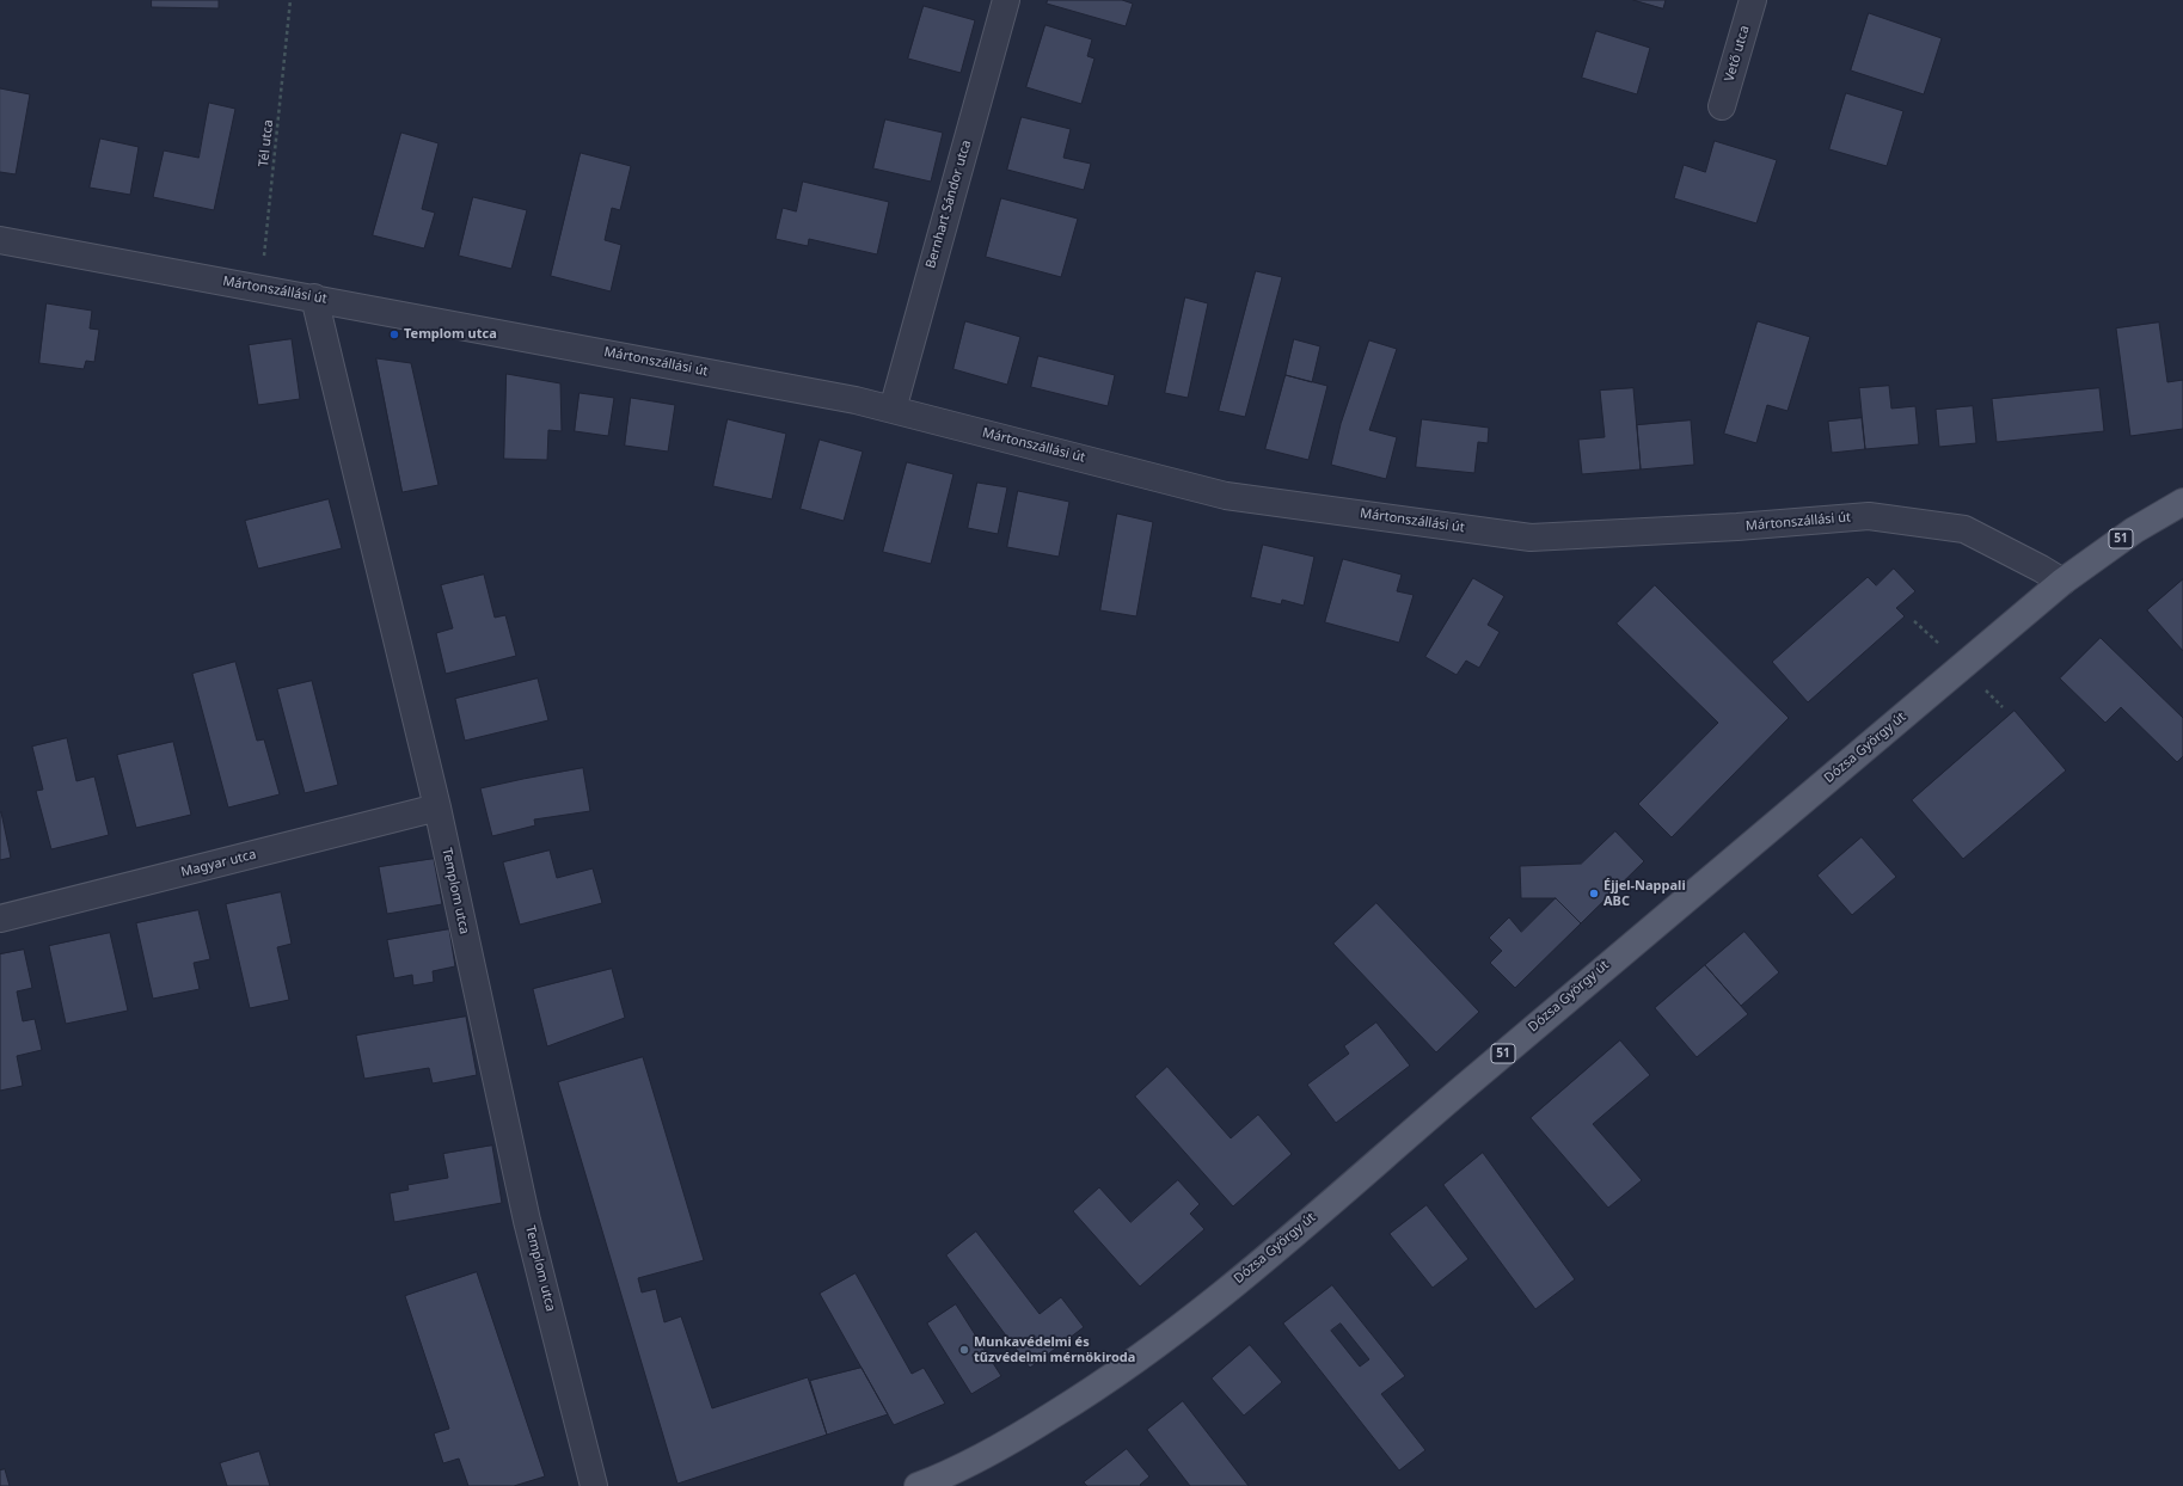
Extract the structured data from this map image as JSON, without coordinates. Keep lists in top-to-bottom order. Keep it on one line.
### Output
{"streets":{"main road":["51","Dózsa György út"],"street":["Vető utca","Bernhart Sándor utca","Mártonszállási út","Magyar utca","Templom utca"],"path":["Tél utca"]},"crossings":[["Tél utca","Mártonszállási út"],["Bernhart Sándor utca","Mártonszállási út"],["Mártonszállási út","Dózsa György út"],["Mártonszállási út","Templom utca"],["Magyar utca","Templom utca"]],"places":["Templom utca","Éjjel-Nappali ABC","Munkavédelmi és tűzvédelmi mérnökiroda"]}
